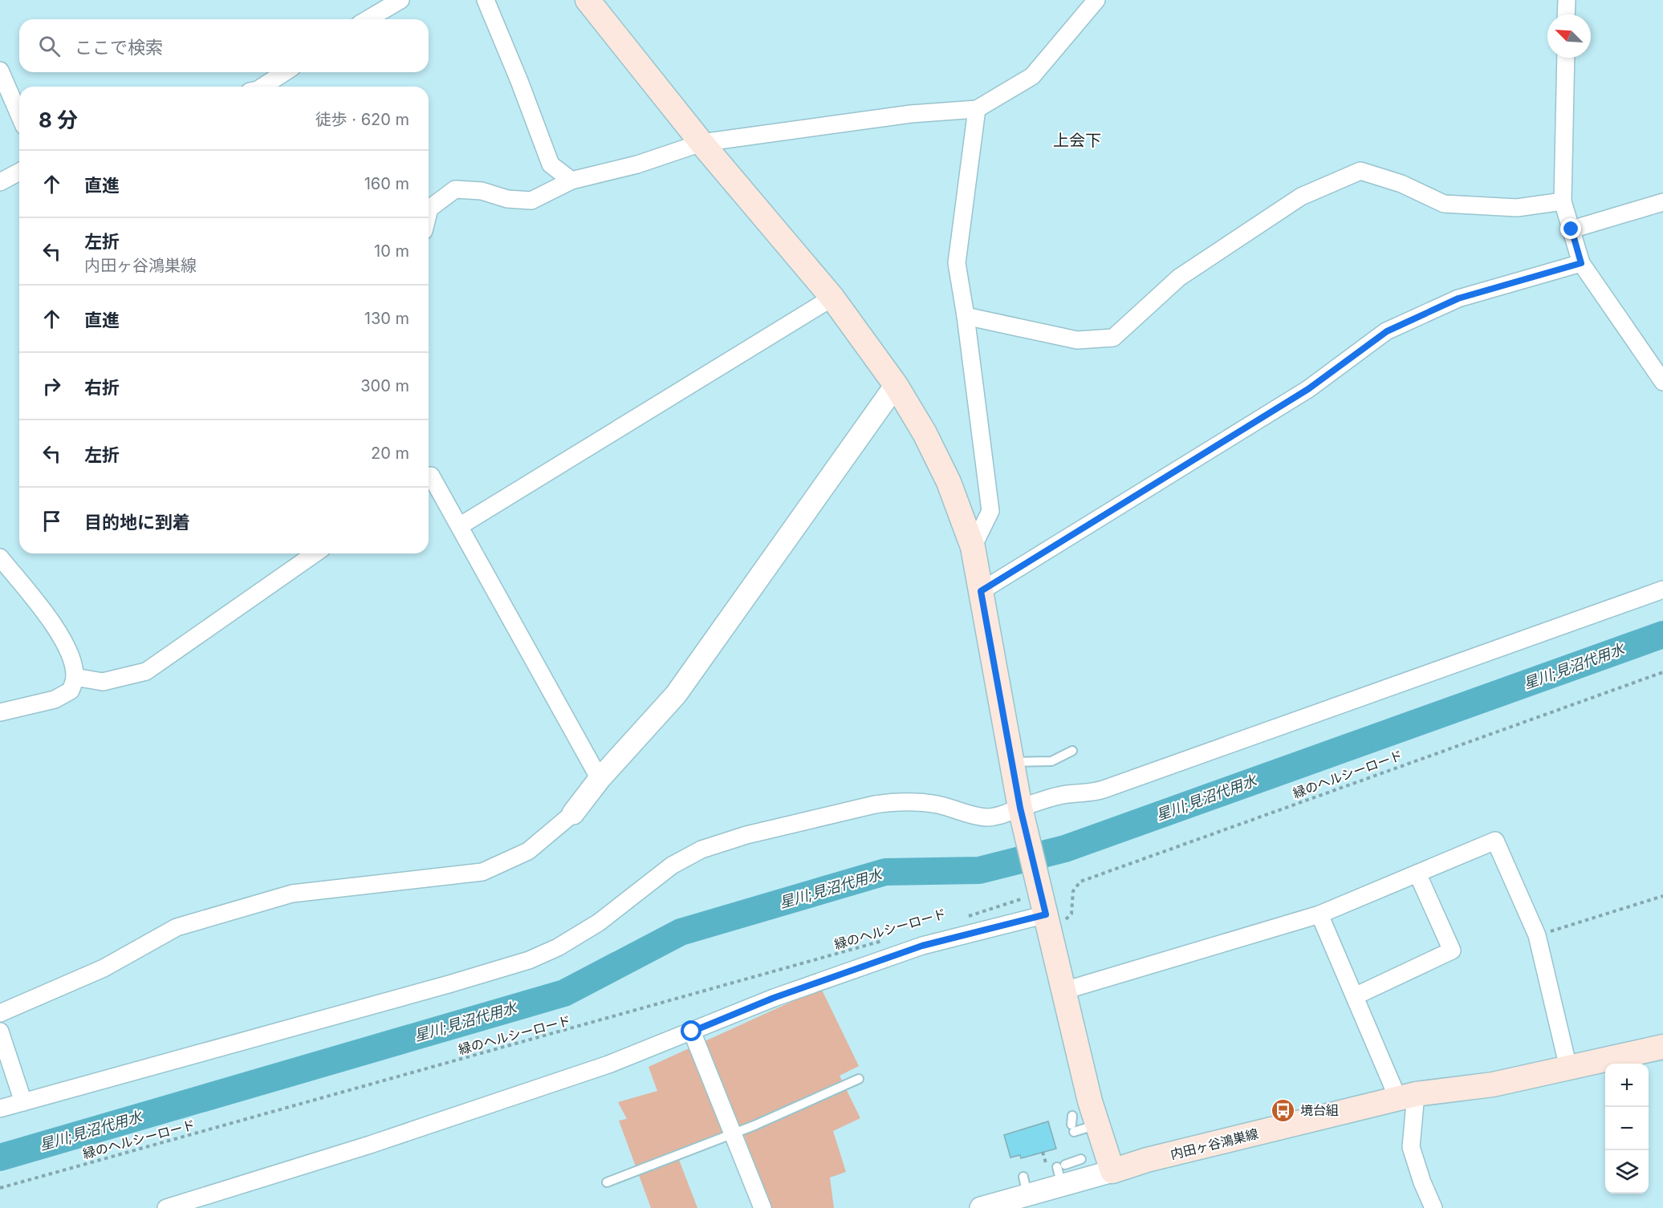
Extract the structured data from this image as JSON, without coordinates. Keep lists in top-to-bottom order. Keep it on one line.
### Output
{"streets":{"main road":["内田ヶ谷鴻巣線"],"path":["緑のヘルシーロード"]},"districts":["上会下"],"water":["星川;見沼代用水"],"places":{"bus stop":["境台組"]},"north":"top left","page":{"search":"ここで検索","heading":["8 分","徒歩 · 620 m"],"list":[["直進","160 m"],["左折","内田ヶ谷鴻巣線","10 m"],["直進","130 m"],["右折","300 m"],["左折","20 m"],"目的地に到着"],"map_buttons":["+","−"]}}
